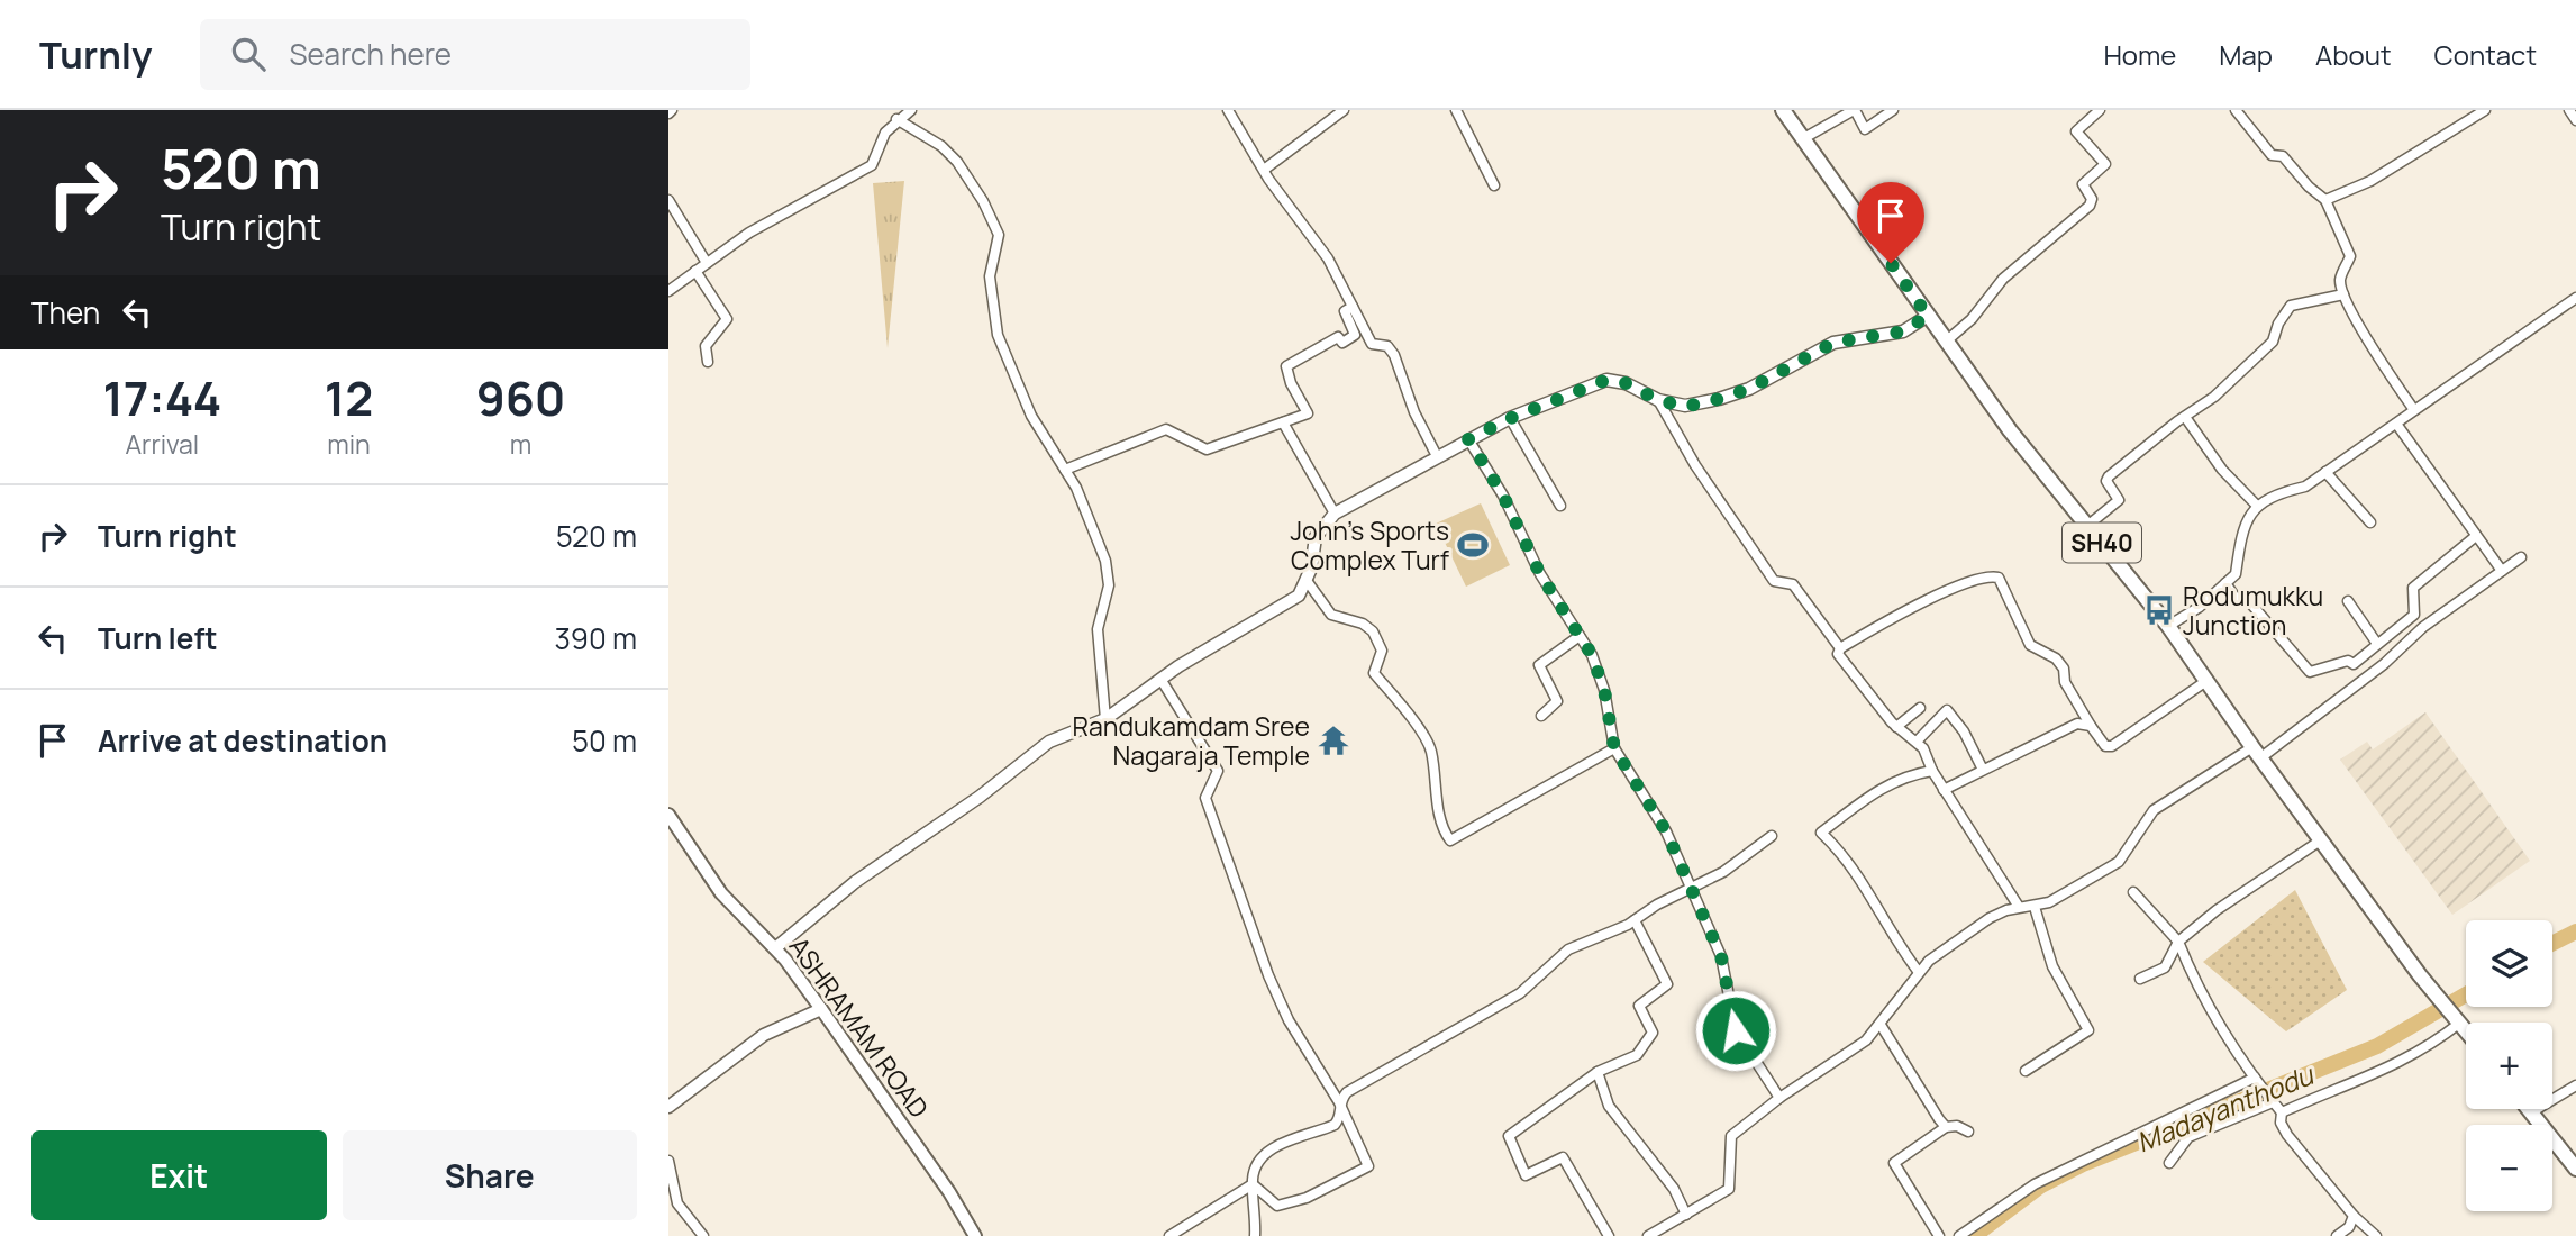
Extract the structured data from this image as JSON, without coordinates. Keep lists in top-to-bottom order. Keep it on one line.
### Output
{"streets":{"main road":["SH40","ASHRAMAM ROAD"]},"water":["Madayanthodu"],"places":{"sports":["John's Sports Complex Turf"],"bus stop":["Rodumukku Junction"],"temple":["Randukamdam Sree Nagaraja Temple"]},"page":{"header":"Turnly","search":"Search here","nav":["Home","Map","About","Contact"],"turn":["520 m","Turn right"],"then":"Then","eta":["17:44","Arrival","12","min","960","m"],"list":[{"name":"Turn right","value":"520 m"},{"name":"Turn left","value":"390 m"},{"name":"Arrive at destination","value":"50 m"}],"map_buttons":["+","−"],"buttons":["Exit","Share"]}}
